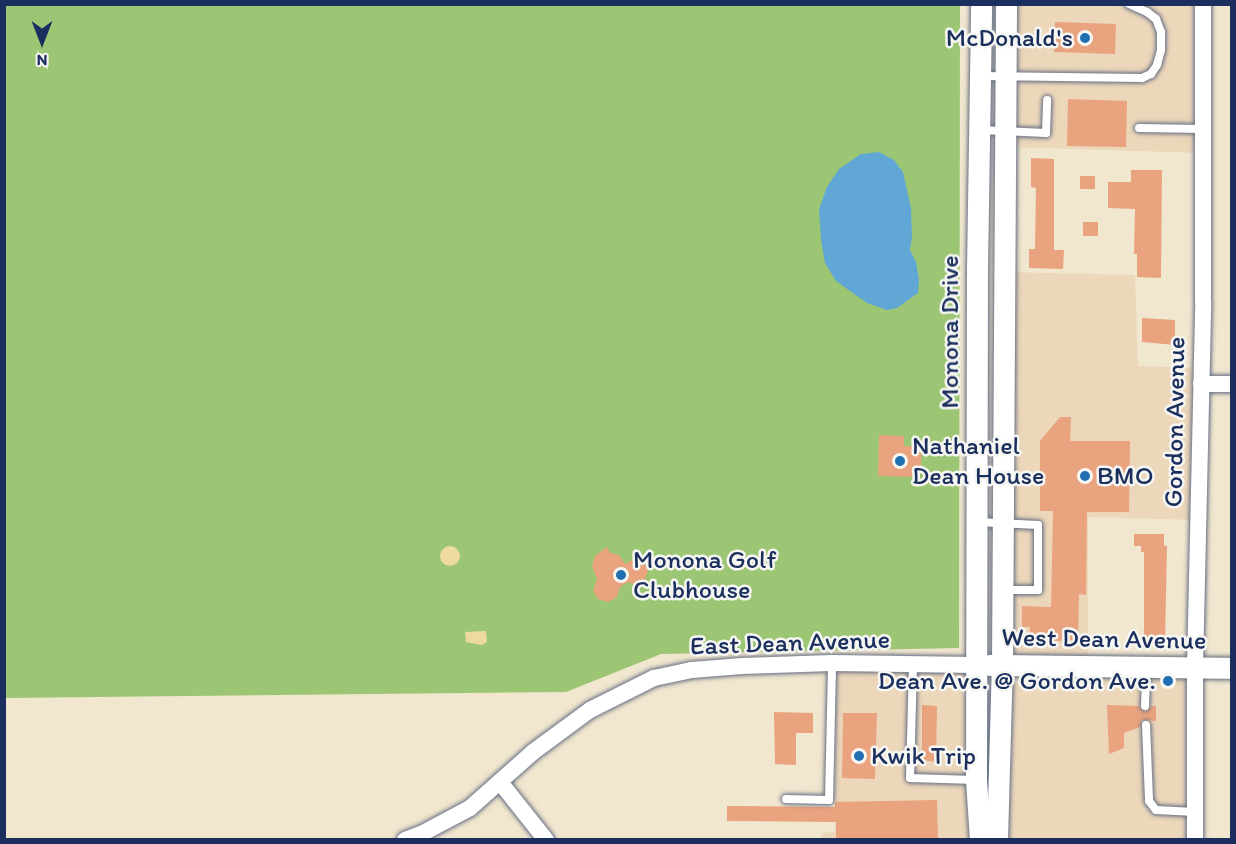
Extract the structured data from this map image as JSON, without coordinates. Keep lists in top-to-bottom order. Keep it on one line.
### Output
{"streets":{"street":["Monona Drive","Gordon Avenue","West Dean Avenue","East Dean Avenue"]},"crossings":[["Monona Drive","West Dean Avenue"],["Monona Drive","East Dean Avenue"],["Gordon Avenue","West Dean Avenue"],["West Dean Avenue","East Dean Avenue"]],"places":["McDonald's","Nathaniel Dean House","BMO","Monona Golf Clubhouse","Dean Ave. @ Gordon Ave.","Kwik Trip"],"north":"bottom"}
